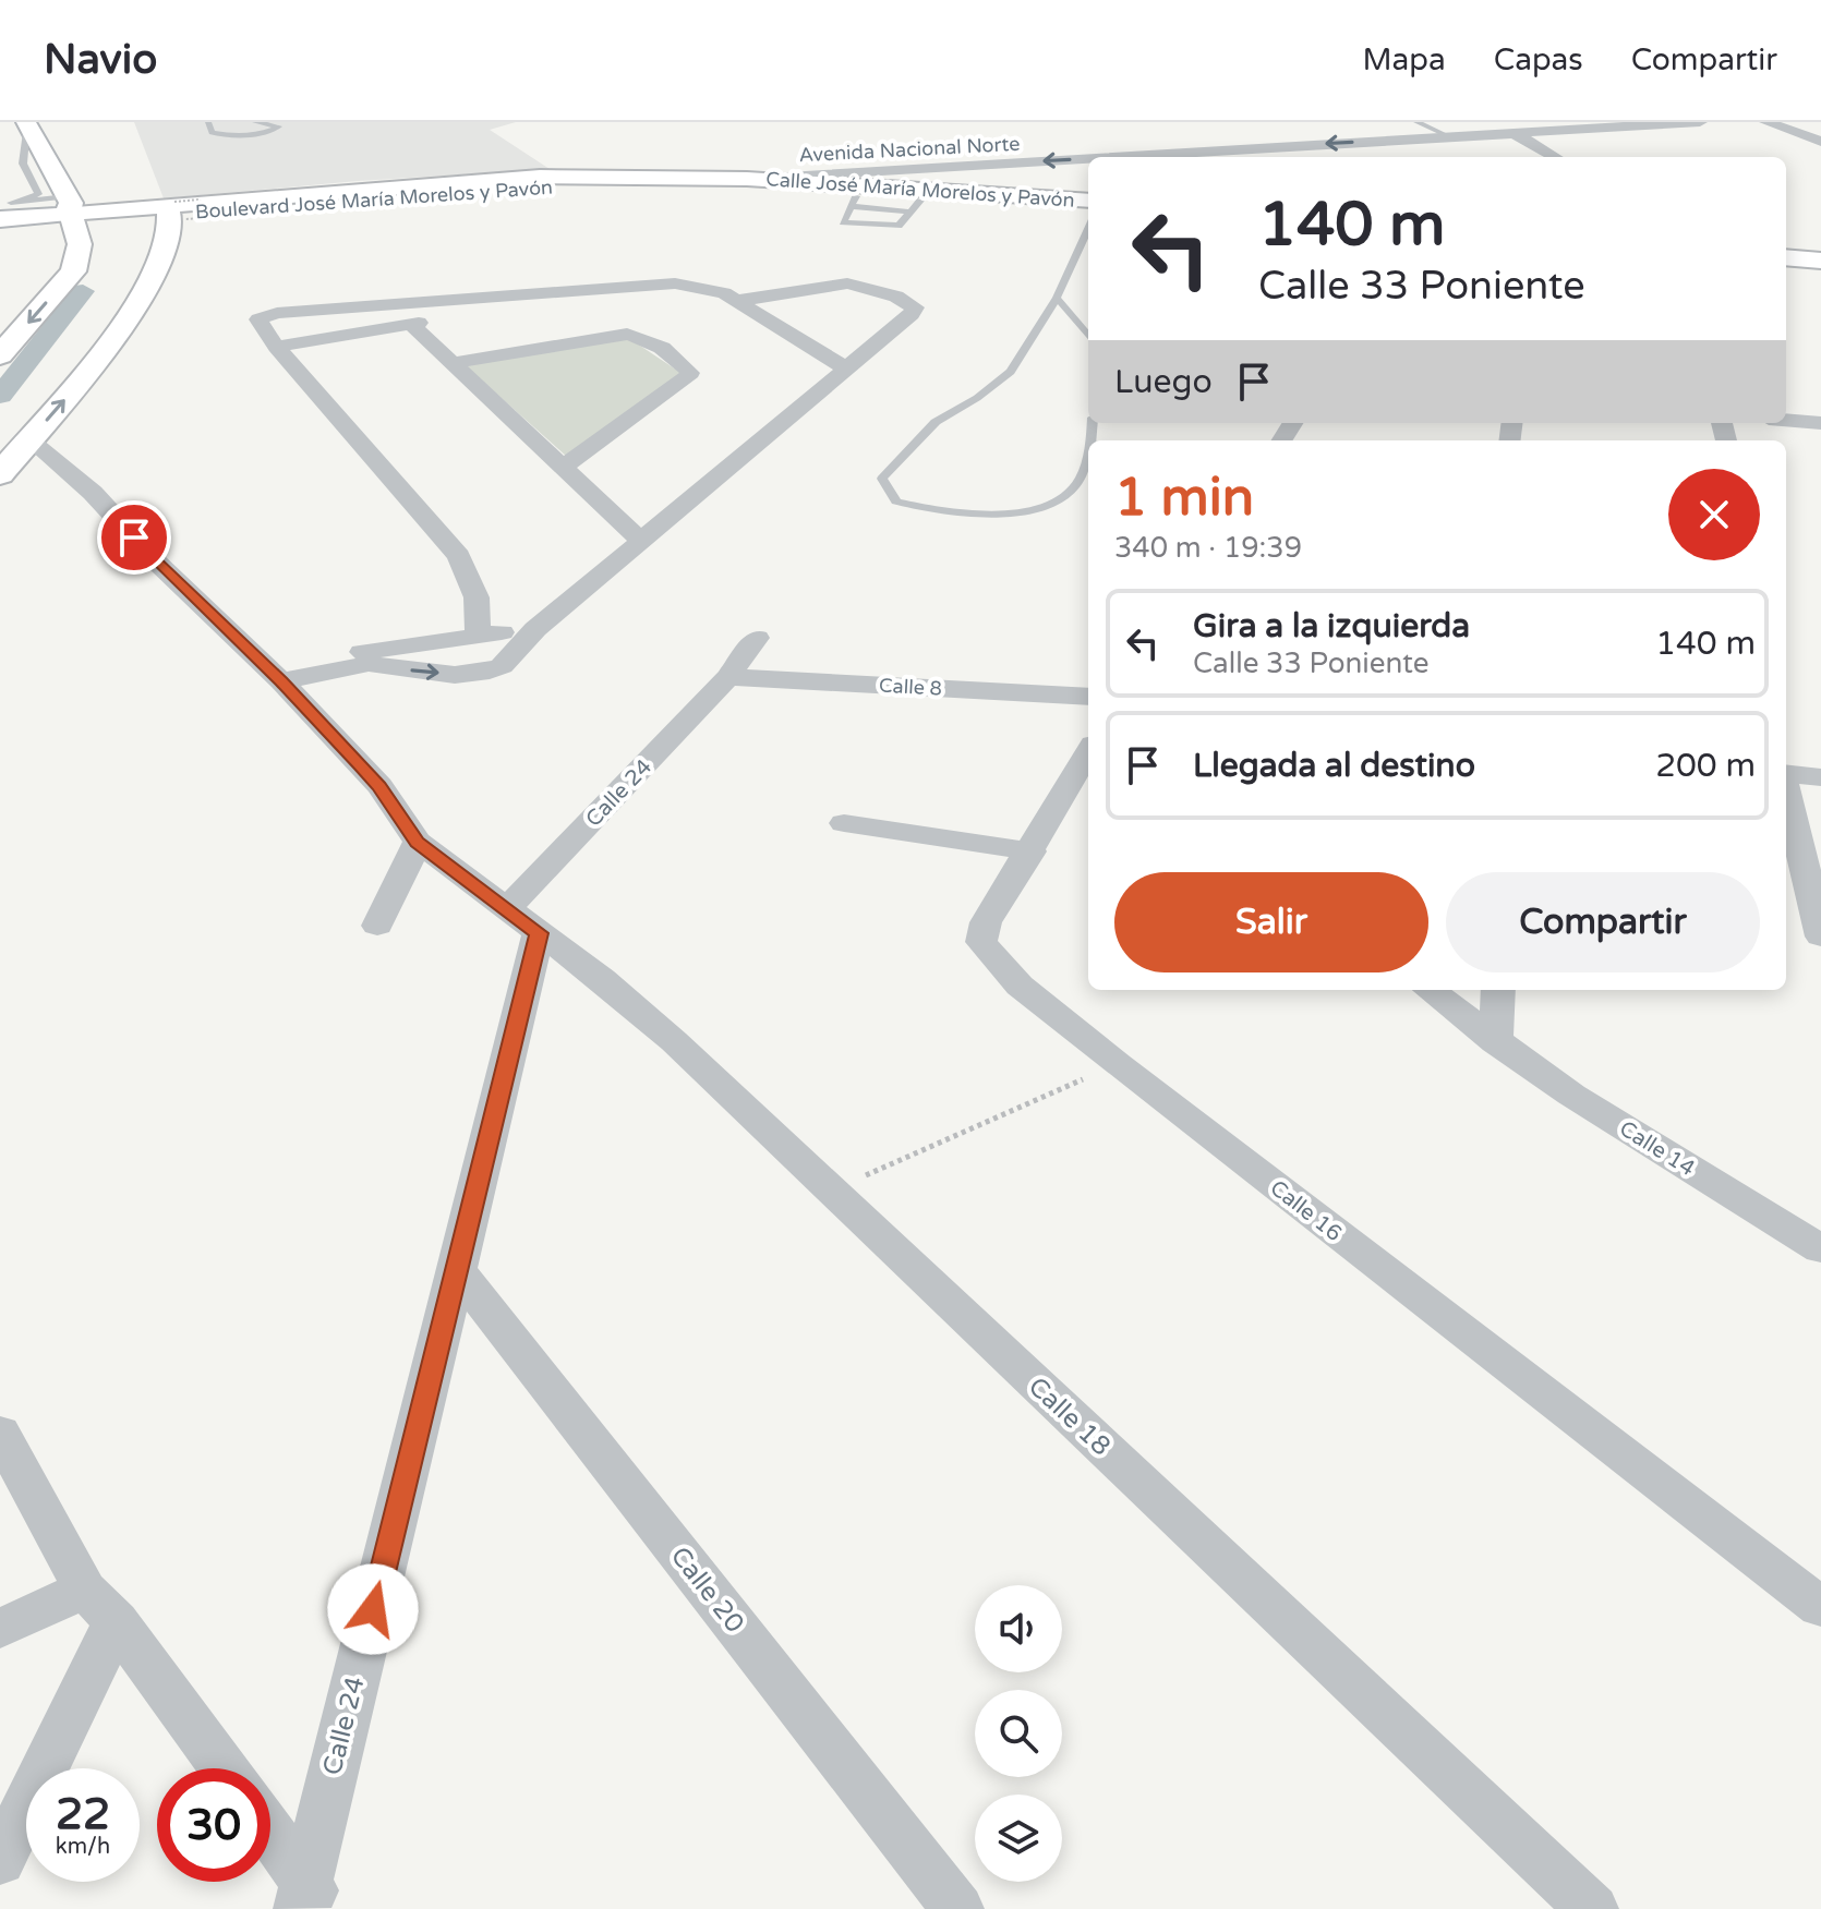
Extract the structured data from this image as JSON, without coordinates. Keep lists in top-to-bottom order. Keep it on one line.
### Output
{"streets":{"main road":["Calle José María Morelos y Pavón","Boulevard José María Morelos y Pavón"],"street":["Avenida Nacional Norte","Calle 8","Calle 24","Calle 14","Calle 16","Calle 18","Calle 20"]},"crossings":[["Avenida Nacional Norte","Calle José María Morelos y Pavón"],["Avenida Nacional Norte","Boulevard José María Morelos y Pavón"],["Calle José María Morelos y Pavón","Boulevard José María Morelos y Pavón"],["Calle 8","Calle 24"],["Calle 24","Calle 18"],["Calle 24","Calle 20"]],"one_way":["Avenida Nacional Norte"],"page":{"header":"Navio","nav":["Mapa","Capas","Compartir"],"turn":["140 m","Calle 33 Poniente"],"then":"Luego","heading":["1 min","340 m · 19:39"],"list":[{"name":"Gira a la izquierda","note":"Calle 33 Poniente","value":"140 m"},{"name":"Llegada al destino","value":"200 m"}],"buttons":["Salir","Compartir"],"speed":"22 km/h","limit":"30"}}
